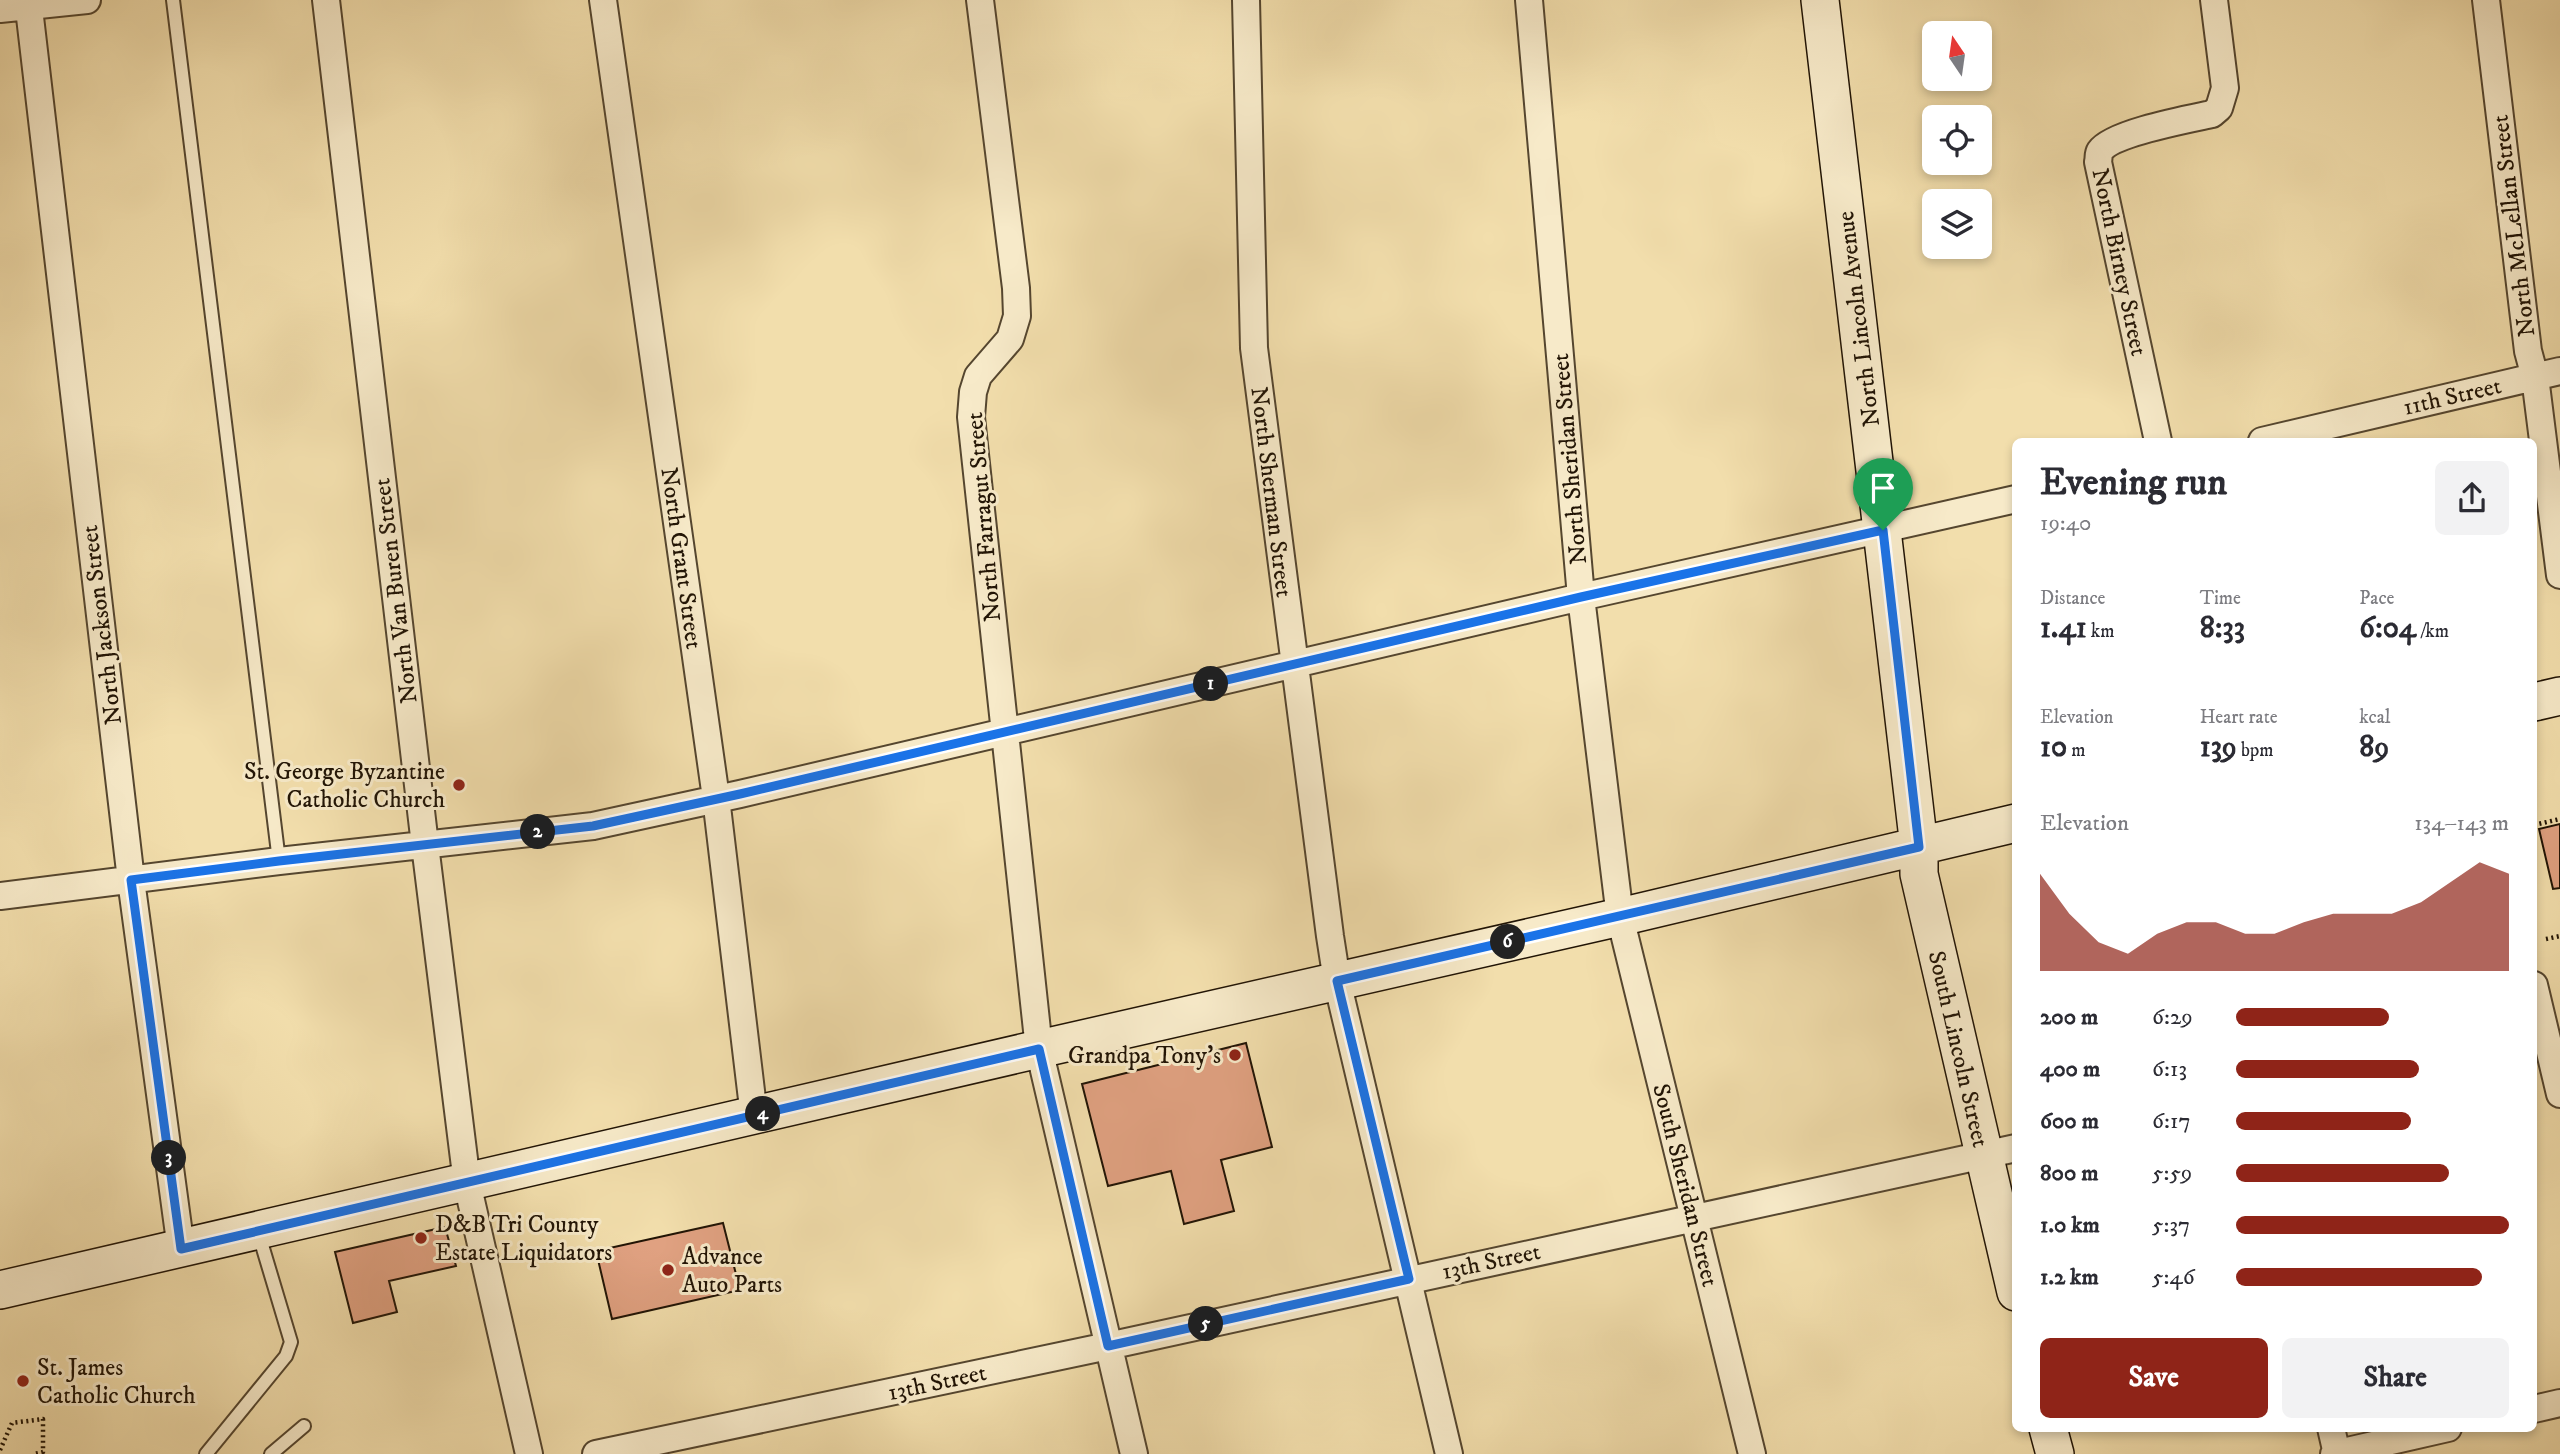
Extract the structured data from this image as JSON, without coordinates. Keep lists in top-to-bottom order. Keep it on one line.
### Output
{"streets":{"street":["North McLellan Street","North Birney Street","North Lincoln Avenue","11th Street","North Sheridan Street","North Sherman Street","North Farragut Street","North Grant Street","North Van Buren Street","North Jackson Street","South Lincoln Street","South Sheridan Street","13th Street"]},"crossings":[["North McLellan Street","11th Street"],["North Lincoln Avenue","South Lincoln Street"],["North Sheridan Street","South Sheridan Street"],["North Sherman Street","13th Street"],["North Farragut Street","13th Street"],["South Lincoln Street","13th Street"],["South Sheridan Street","13th Street"]],"places":["St. George Byzantine Catholic Church","Grandpa Tony's","D&B Tri County Estate Liquidators","Advance Auto Parts","St. James Catholic Church"],"north":"top","page":{"heading":["Evening run","19:40"],"stats":[["Distance","1.41 km"],["Time","8:33"],["Pace","6:04 /km"],["Elevation","10 m"],["Heart rate","139 bpm"],["kcal","89"]],"pins":["1","2","6","4","3","5"],"chart":["Elevation","134–143 m"],"list":[{"name":"200 m","note":"6:29"},{"name":"400 m","note":"6:13"},{"name":"600 m","note":"6:17"},{"name":"800 m","note":"5:59"},{"name":"1.0 km","note":"5:37"},{"name":"1.2 km","note":"5:46"}],"buttons":["Save","Share"]}}
